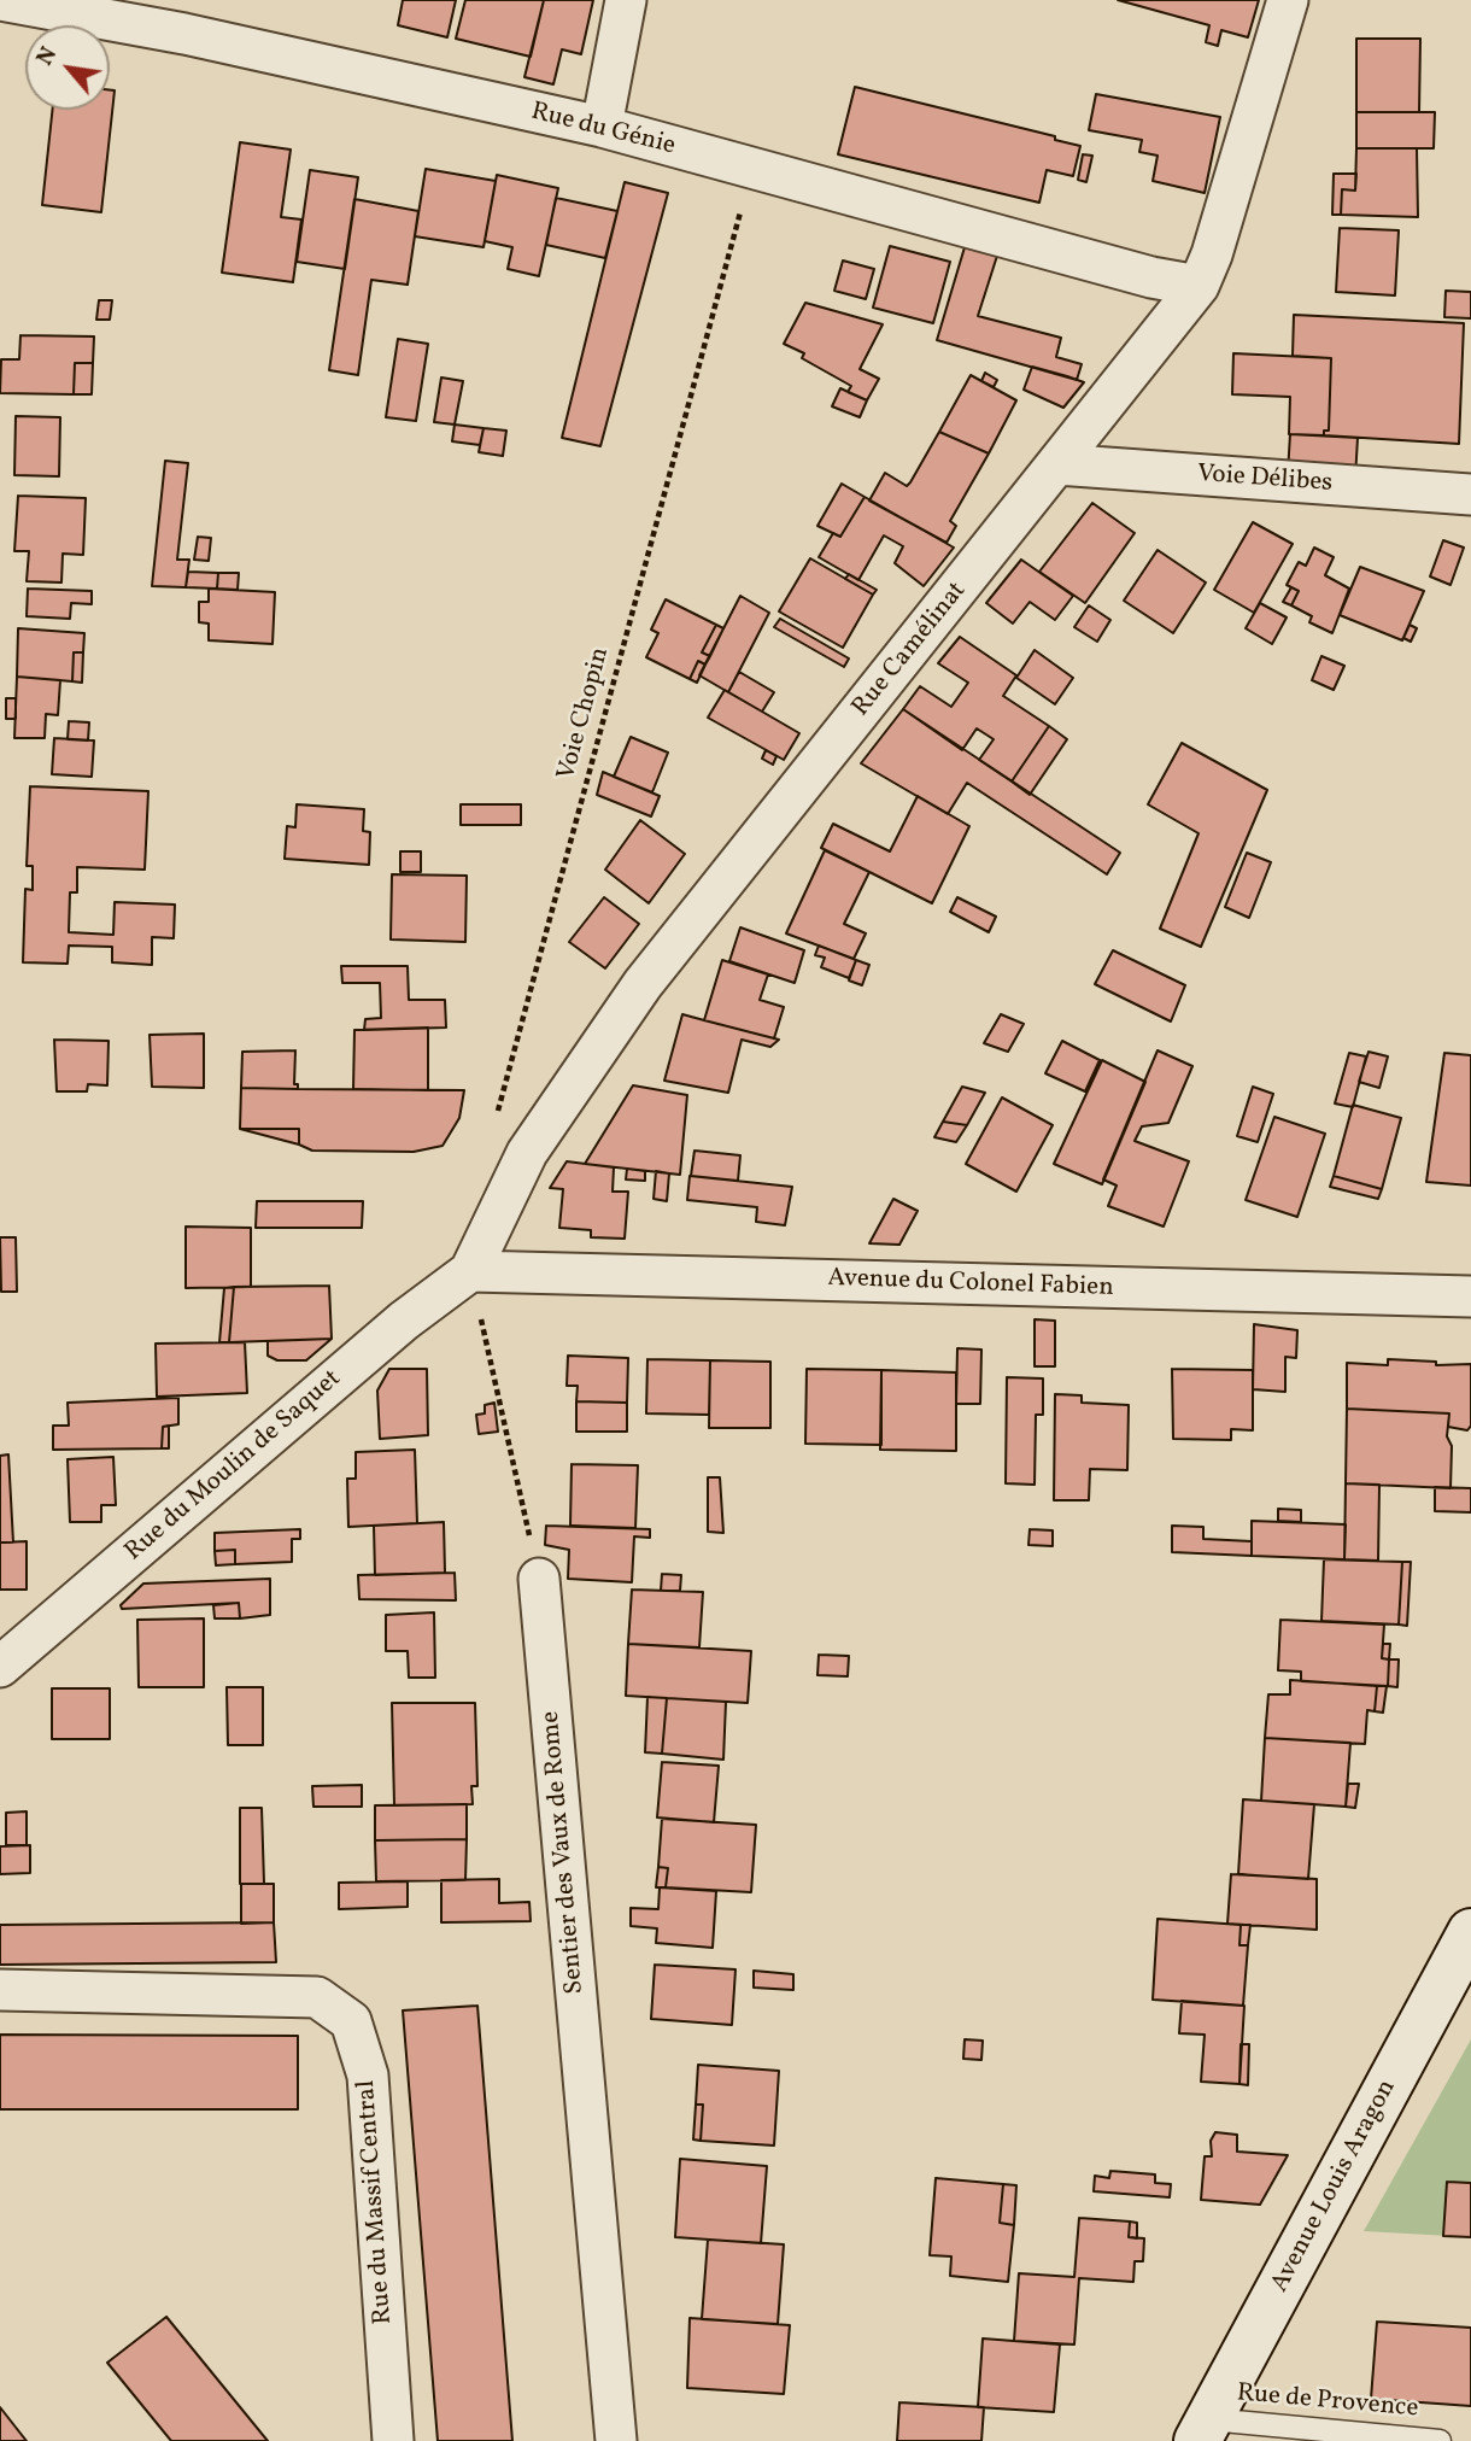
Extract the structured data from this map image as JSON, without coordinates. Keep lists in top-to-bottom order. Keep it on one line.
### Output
{"streets":{"main road":["Avenue Louis Aragon"],"street":["Rue du Génie","Voie Délibes","Rue Camélinat","Avenue du Colonel Fabien","Rue du Moulin de Saquet","Sentier des Vaux de Rome","Rue du Massif Central"],"lane":["Rue de Provence"],"path":["Voie Chopin"]},"crossings":[["Rue du Génie","Rue Camélinat"],["Rue du Génie","Voie Chopin"],["Voie Délibes","Rue Camélinat"],["Rue Camélinat","Avenue du Colonel Fabien"],["Rue Camélinat","Rue du Moulin de Saquet"],["Avenue du Colonel Fabien","Rue du Moulin de Saquet"],["Avenue Louis Aragon","Rue de Provence"]],"north":"top left"}
